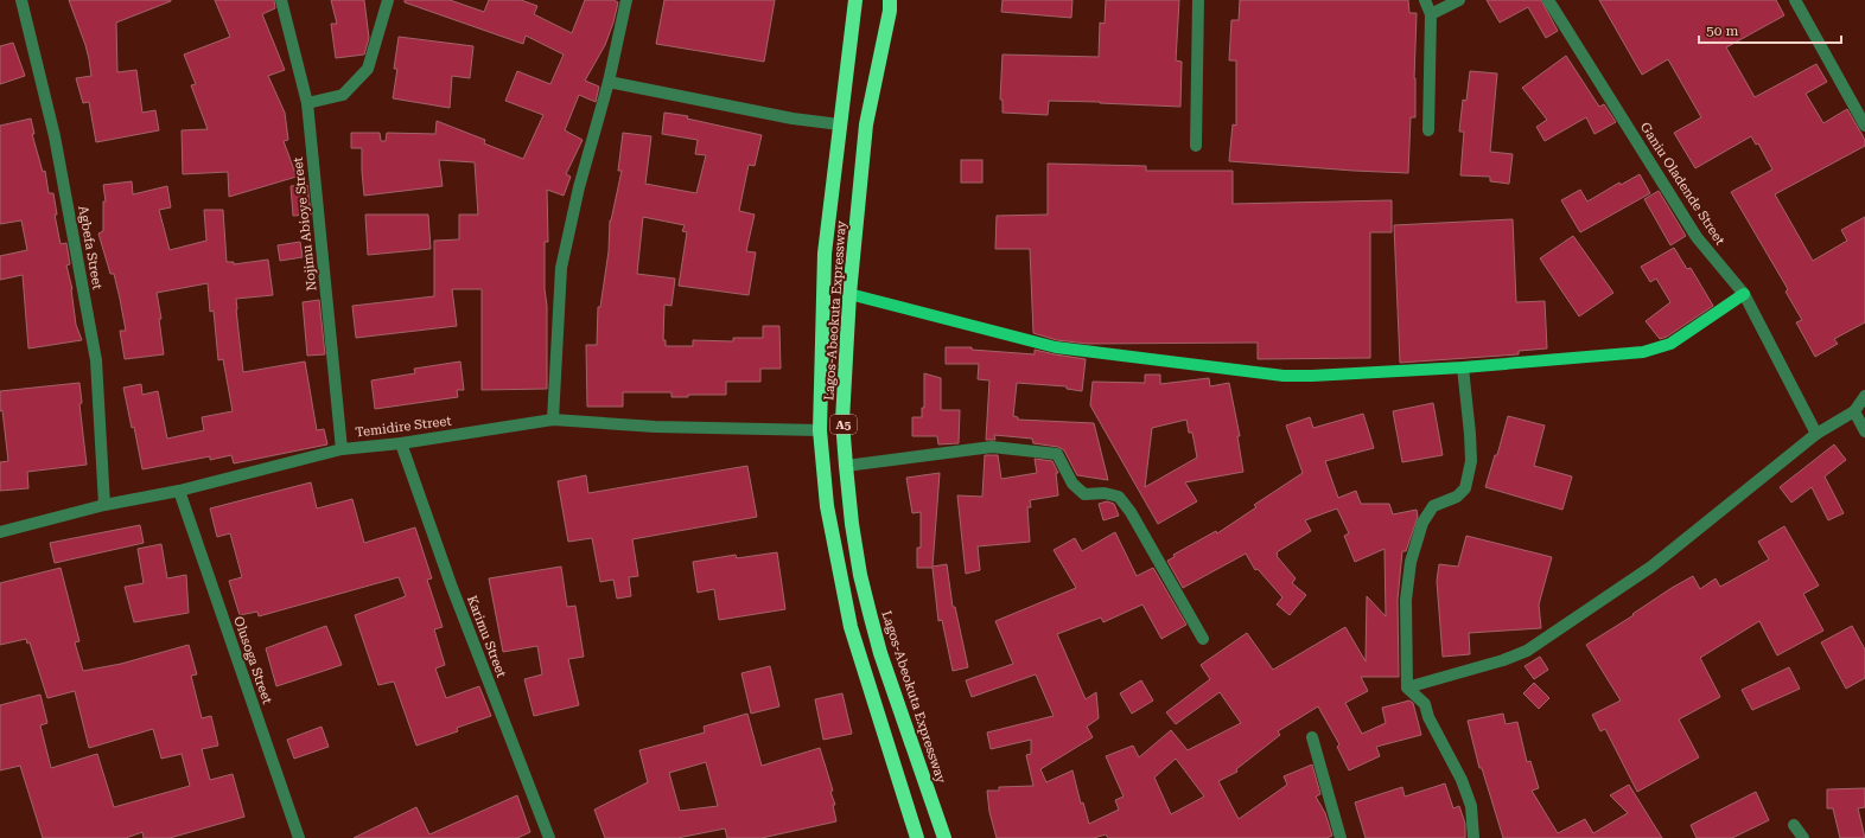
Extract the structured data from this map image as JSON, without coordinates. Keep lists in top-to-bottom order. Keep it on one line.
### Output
{"streets":{"highway":["Lagos-Abeokuta Expressway","A5"],"street":["Ganiu Oladende Street","Nojimu Abioye Street","Agbefa Street","Temidire Street","Karimu Street","Olusoga Street"]},"crossings":[["Nojimu Abioye Street","Temidire Street"],["Agbefa Street","Temidire Street"],["Lagos-Abeokuta Expressway","Temidire Street"],["Temidire Street","Karimu Street"],["Temidire Street","Olusoga Street"]],"scale_bar":"50 m"}
